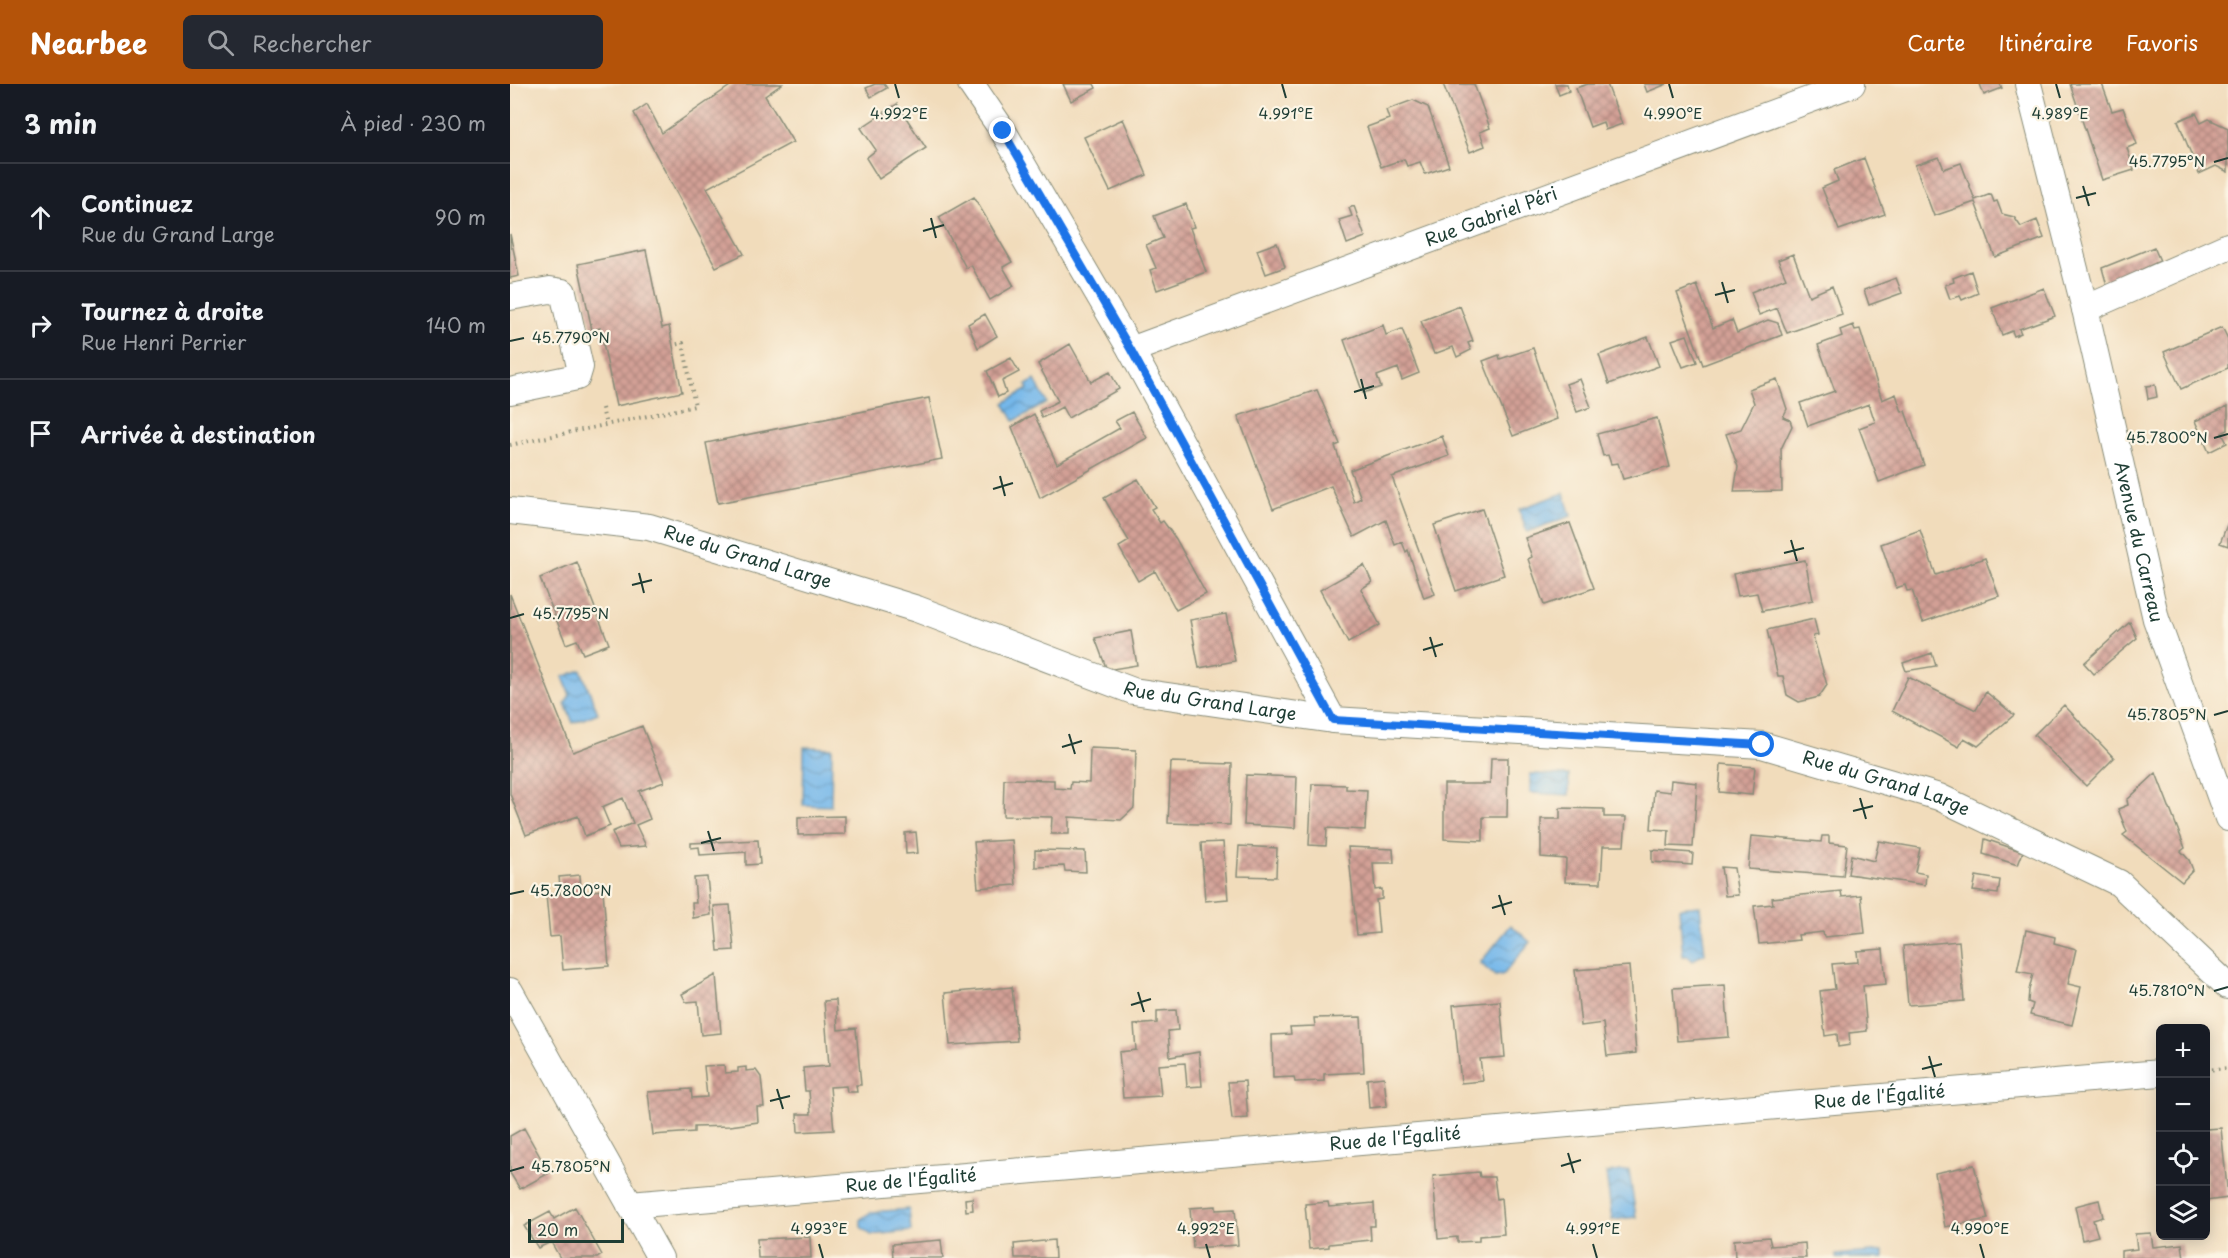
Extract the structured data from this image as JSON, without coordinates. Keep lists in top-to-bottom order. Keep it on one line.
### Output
{"streets":{"street":["Rue Gabriel Péri","Avenue du Carreau","Rue du Grand Large","Rue de l'Égalité"]},"scale_bar":"20 m","page":{"header":"Nearbee","search":"Rechercher","nav":["Carte","Itinéraire","Favoris"],"heading":["3 min","À pied · 230 m"],"list":[["Continuez","Rue du Grand Large","90 m"],["Tournez à droite","Rue Henri Perrier","140 m"],"Arrivée à destination"],"map_buttons":["+","−"],"scale":"20 m"},"coordinates":["4.992°E","4.991°E","4.990°E","4.989°E","45.7795°N","45.7790°N","45.7800°N","45.7805°N","45.7810°N","4.993°E"]}
